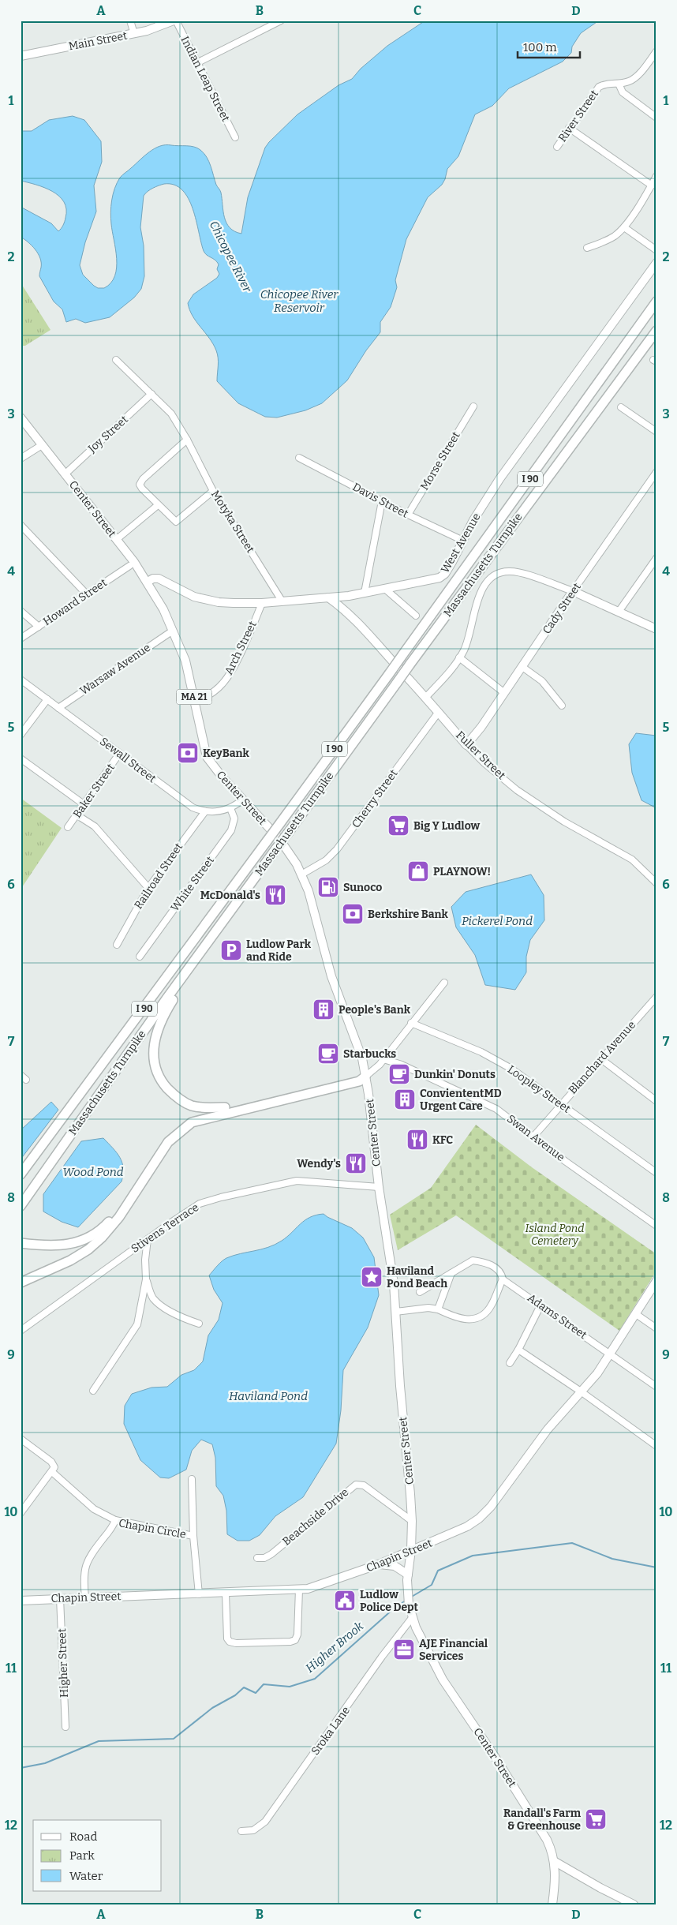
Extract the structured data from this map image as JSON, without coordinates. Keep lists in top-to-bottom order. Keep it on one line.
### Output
{"streets":{"highway":["I 90","Massachusetts Turnpike"],"main road":["Main Street","Center Street","West Avenue","Cady Street","MA 21","Fuller Street","Chapin Street"],"street":["Indian Leap Street","River Street","Joy Street","Morse Street","Davis Street","Motyka Street","Howard Street","Arch Street","Warsaw Avenue","Sewall Street","Baker Street","Cherry Street","Railroad Street","White Street","Blanchard Avenue","Loopley Street","Swan Avenue","Stivens Terrace","Adams Street","Beachside Drive","Chapin Circle","Higher Street","Sroka Lane"]},"crossings":[["Main Street","Indian Leap Street"],["Joy Street","Center Street"],["Joy Street","Motyka Street"],["Morse Street","Davis Street"],["Davis Street","West Avenue"],["Center Street","West Avenue"],["Center Street","Arch Street"],["Center Street","Warsaw Avenue"],["Center Street","Sewall Street"],["Center Street","Cherry Street"],["Center Street","Stivens Terrace"],["Center Street","Beachside Drive"],["Center Street","Chapin Street"],["Center Street","Sroka Lane"],["Motyka Street","West Avenue"],["West Avenue","Arch Street"],["West Avenue","Fuller Street"],["Cady Street","Fuller Street"],["Warsaw Avenue","Sewall Street"],["Fuller Street","Cherry Street"],["Sewall Street","Baker Street"],["Sewall Street","Railroad Street"],["Sewall Street","White Street"],["Blanchard Avenue","Loopley Street"],["Blanchard Avenue","Swan Avenue"],["Adams Street","Chapin Street"],["Chapin Circle","Chapin Street"],["Chapin Street","Higher Street"]],"water":["Chicopee River","Chicopee River Reservoir","Pickerel Pond","Wood Pond","Haviland Pond","Higher Brook"],"parks":["Island Pond Cemetery"],"places":{"bank":["KeyBank","Berkshire Bank"],"supermarket":["Big Y Ludlow","Randall's Farm & Greenhouse"],"shop":["PLAYNOW!"],"fuel station":["Sunoco"],"restaurant":["McDonald's","KFC","Wendy's"],"parking":["Ludlow Park and Ride"],"building":["People's Bank","ConviententMD Urgent Care"],"cafe":["Starbucks","Dunkin' Donuts"],"place":["Haviland Pond Beach"],"public building":["Ludlow Police Dept"],"office":["AJE Financial Services"]},"legend":["Road","Park","Water"],"scale_bar":"100 m","grid":{"columns":["A","B","C","D"],"rows":["1","2","3","4","5","6","7","8","9","10","11","12"]}}
